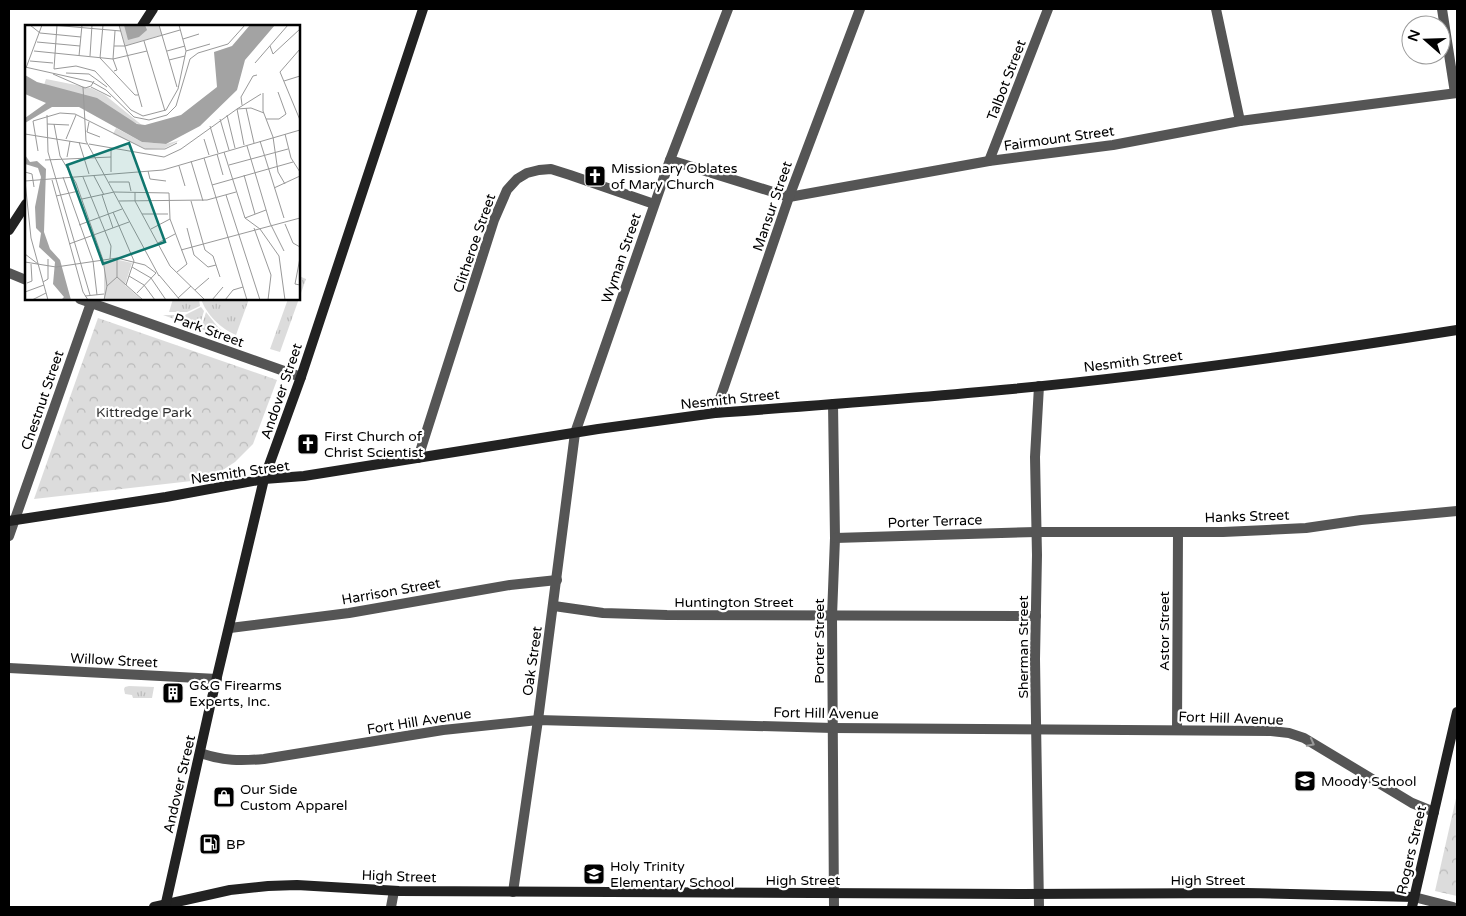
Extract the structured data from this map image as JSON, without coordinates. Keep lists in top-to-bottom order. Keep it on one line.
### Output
{"streets":{"main road":["Nesmith Street","Andover Street","Rogers Street","High Street"],"street":["Talbot Street","Fairmount Street","Mansur Street","Clitheroe Street","Wyman Street","Park Street","Chestnut Street","Hanks Street","Porter Terrace","Harrison Street","Huntington Street","Astor Street","Porter Street","Sherman Street","Willow Street","Oak Street","Fort Hill Avenue"]},"crossings":[["Talbot Street","Fairmount Street"],["Fairmount Street","Mansur Street"],["Fairmount Street","Wyman Street"],["Mansur Street","Nesmith Street"],["Clitheroe Street","Wyman Street"],["Clitheroe Street","Nesmith Street"],["Wyman Street","Nesmith Street"],["Wyman Street","Oak Street"],["Park Street","Andover Street"],["Park Street","Chestnut Street"],["Nesmith Street","Andover Street"],["Nesmith Street","Chestnut Street"],["Nesmith Street","Porter Street"],["Nesmith Street","Sherman Street"],["Nesmith Street","Oak Street"],["Andover Street","Harrison Street"],["Andover Street","Willow Street"],["Andover Street","Fort Hill Avenue"],["Andover Street","High Street"],["Hanks Street","Porter Terrace"],["Hanks Street","Astor Street"],["Hanks Street","Sherman Street"],["Porter Terrace","Porter Street"],["Porter Terrace","Sherman Street"],["Harrison Street","Oak Street"],["Huntington Street","Porter Street"],["Huntington Street","Sherman Street"],["Huntington Street","Oak Street"],["Astor Street","Fort Hill Avenue"],["Porter Street","Fort Hill Avenue"],["Porter Street","High Street"],["Sherman Street","Fort Hill Avenue"],["Sherman Street","High Street"],["Oak Street","Fort Hill Avenue"],["Oak Street","High Street"],["Fort Hill Avenue","Rogers Street"],["Rogers Street","High Street"]],"parks":["Kittredge Park"],"places":{"church":["Missionary Oblates of Mary Church","First Church of Christ Scientist"],"building":["G&G Firearms Experts, Inc."],"school or university":["Moody School","Holy Trinity Elementary School"],"shop":["Our Side Custom Apparel"],"fuel station":["BP"]},"north":"left"}
